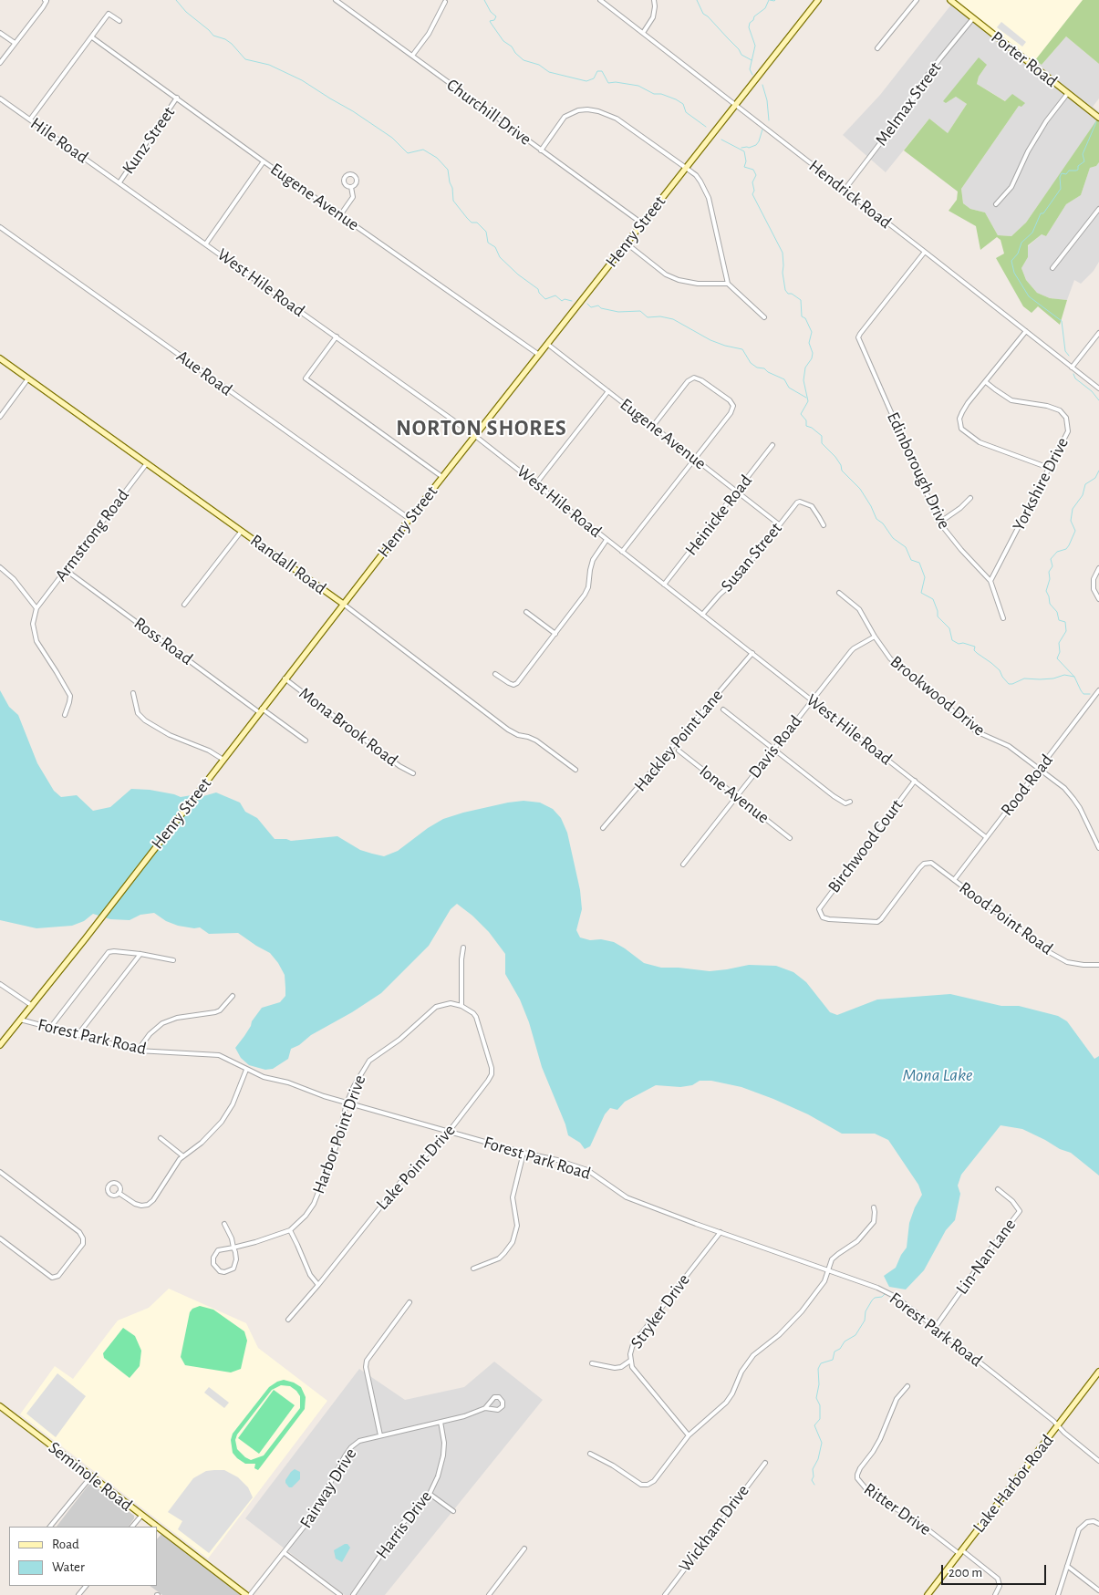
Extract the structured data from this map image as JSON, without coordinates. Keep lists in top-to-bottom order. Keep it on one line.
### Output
{"streets":{"street":["Porter Road","Melmax Street","Churchill Drive","Hile Road","Kunz Street","Hendrick Road","Eugene Avenue","Henry Street","West Hile Road","Aue Road","Edinborough Drive","Yorkshire Drive","Heinicke Road","Armstrong Road","Susan Street","Randall Road","Ross Road","Brookwood Drive","Mona Brook Road","Hackley Point Lane","Davis Road","Rood Road","Ione Avenue","Birchwood Court","Rood Point Road","Forest Park Road","Harbor Point Drive","Lake Point Drive","Lin-Nan Lane","Stryker Drive","Seminole Road","Lake Harbor Road","Fairway Drive","Ritter Drive","Harris Drive","Wickham Drive"]},"crossings":[["Porter Road","Melmax Street"],["Melmax Street","Hendrick Road"],["Churchill Drive","Henry Street"],["Hile Road","Kunz Street"],["Hile Road","West Hile Road"],["Kunz Street","Eugene Avenue"],["Kunz Street","West Hile Road"],["Hendrick Road","Henry Street"],["Hendrick Road","Edinborough Drive"],["Eugene Avenue","Henry Street"],["Eugene Avenue","Heinicke Road"],["Eugene Avenue","Susan Street"],["Henry Street","West Hile Road"],["Henry Street","Aue Road"],["Henry Street","Randall Road"],["Henry Street","Ross Road"],["Henry Street","Mona Brook Road"],["Henry Street","Forest Park Road"],["West Hile Road","Heinicke Road"],["West Hile Road","Susan Street"],["West Hile Road","Hackley Point Lane"],["West Hile Road","Davis Road"],["West Hile Road","Rood Road"],["West Hile Road","Birchwood Court"],["Edinborough Drive","Yorkshire Drive"],["Armstrong Road","Randall Road"],["Armstrong Road","Ross Road"],["Brookwood Drive","Davis Road"],["Brookwood Drive","Rood Road"],["Davis Road","Ione Avenue"],["Rood Road","Rood Point Road"],["Birchwood Court","Rood Point Road"],["Forest Park Road","Harbor Point Drive"],["Forest Park Road","Lake Point Drive"],["Forest Park Road","Lin-Nan Lane"],["Forest Park Road","Stryker Drive"],["Forest Park Road","Lake Harbor Road"],["Harbor Point Drive","Lake Point Drive"],["Lake Harbor Road","Ritter Drive"],["Fairway Drive","Harris Drive"]],"districts":["NORTON SHORES"],"water":["Mona Lake"],"legend":["Road","Water"],"scale_bar":"200 m"}
